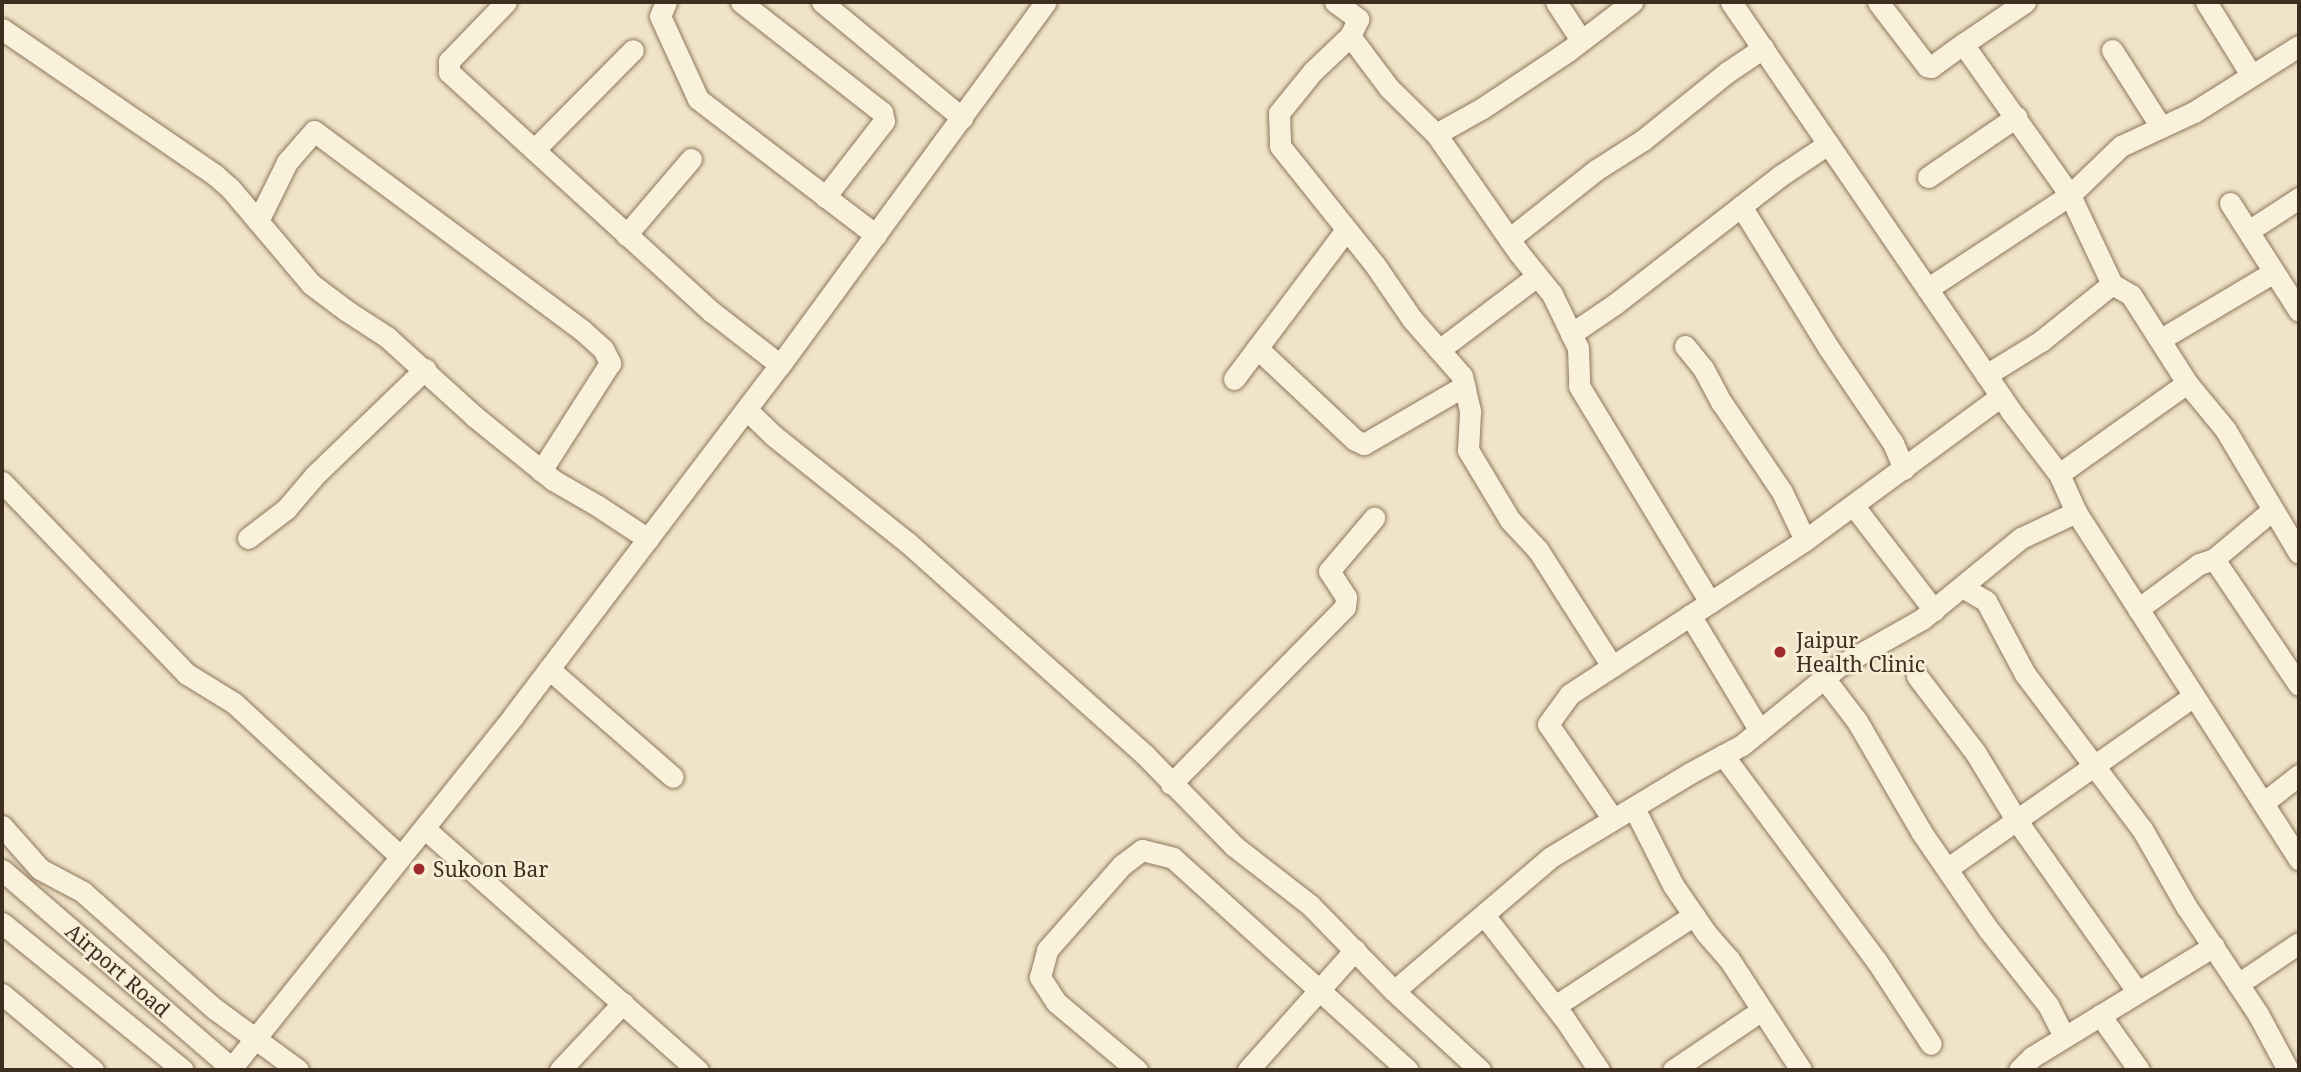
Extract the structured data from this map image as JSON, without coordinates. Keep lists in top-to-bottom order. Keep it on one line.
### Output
{"streets":{"street":["Airport Road"]},"places":["Jaipur Health Clinic","Sukoon Bar"]}
